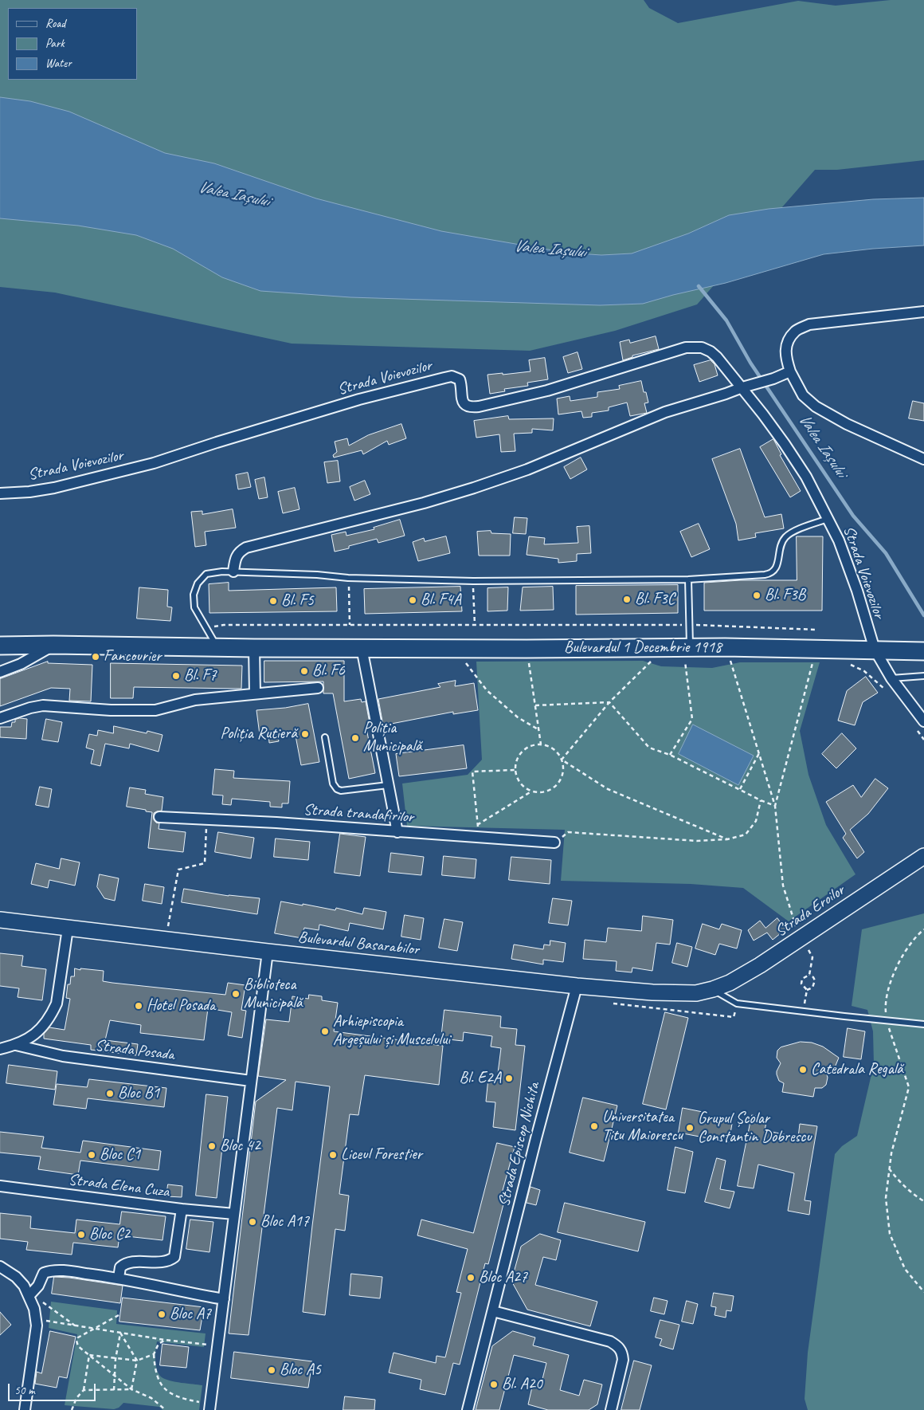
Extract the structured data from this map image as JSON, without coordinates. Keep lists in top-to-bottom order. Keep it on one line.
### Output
{"streets":{"main road":["Bulevardul 1 Decembrie 1918","Strada Eroilor","Bulevardul Basarabilor"],"street":["Strada Voievozilor","Strada trandafirilor","Strada Posada","Strada Episcop Nichita","Strada Elena Cuza"]},"crossings":[["Strada Voievozilor","Bulevardul 1 Decembrie 1918"],["Strada Eroilor","Bulevardul Basarabilor"],["Bulevardul Basarabilor","Strada Episcop Nichita"]],"water":["Valea Iașului"],"places":["Bl. F3B","Bl. F3C","Bl. F4A","Bl. F5","Fancourier","Bl. F6","Bl. F7","Poliția Rutieră","Poliția Municipală","Biblioteca Municipală","Hotel Posada","Arhiepiscopia Argeșului și Muscelului","Catedrala Regală","Bl. E2A","Bloc B1","Universitatea Titu Maiorescu","Grupul Școlar Constantin Dobrescu","Bloc 42","Bloc C1","Liceul Forestier","Bloc A17","Bloc C2","Bloc A27","Bloc A7","Bloc A5","Bl. A20"],"legend":["Road","Park","Water"],"scale_bar":"50 m"}
